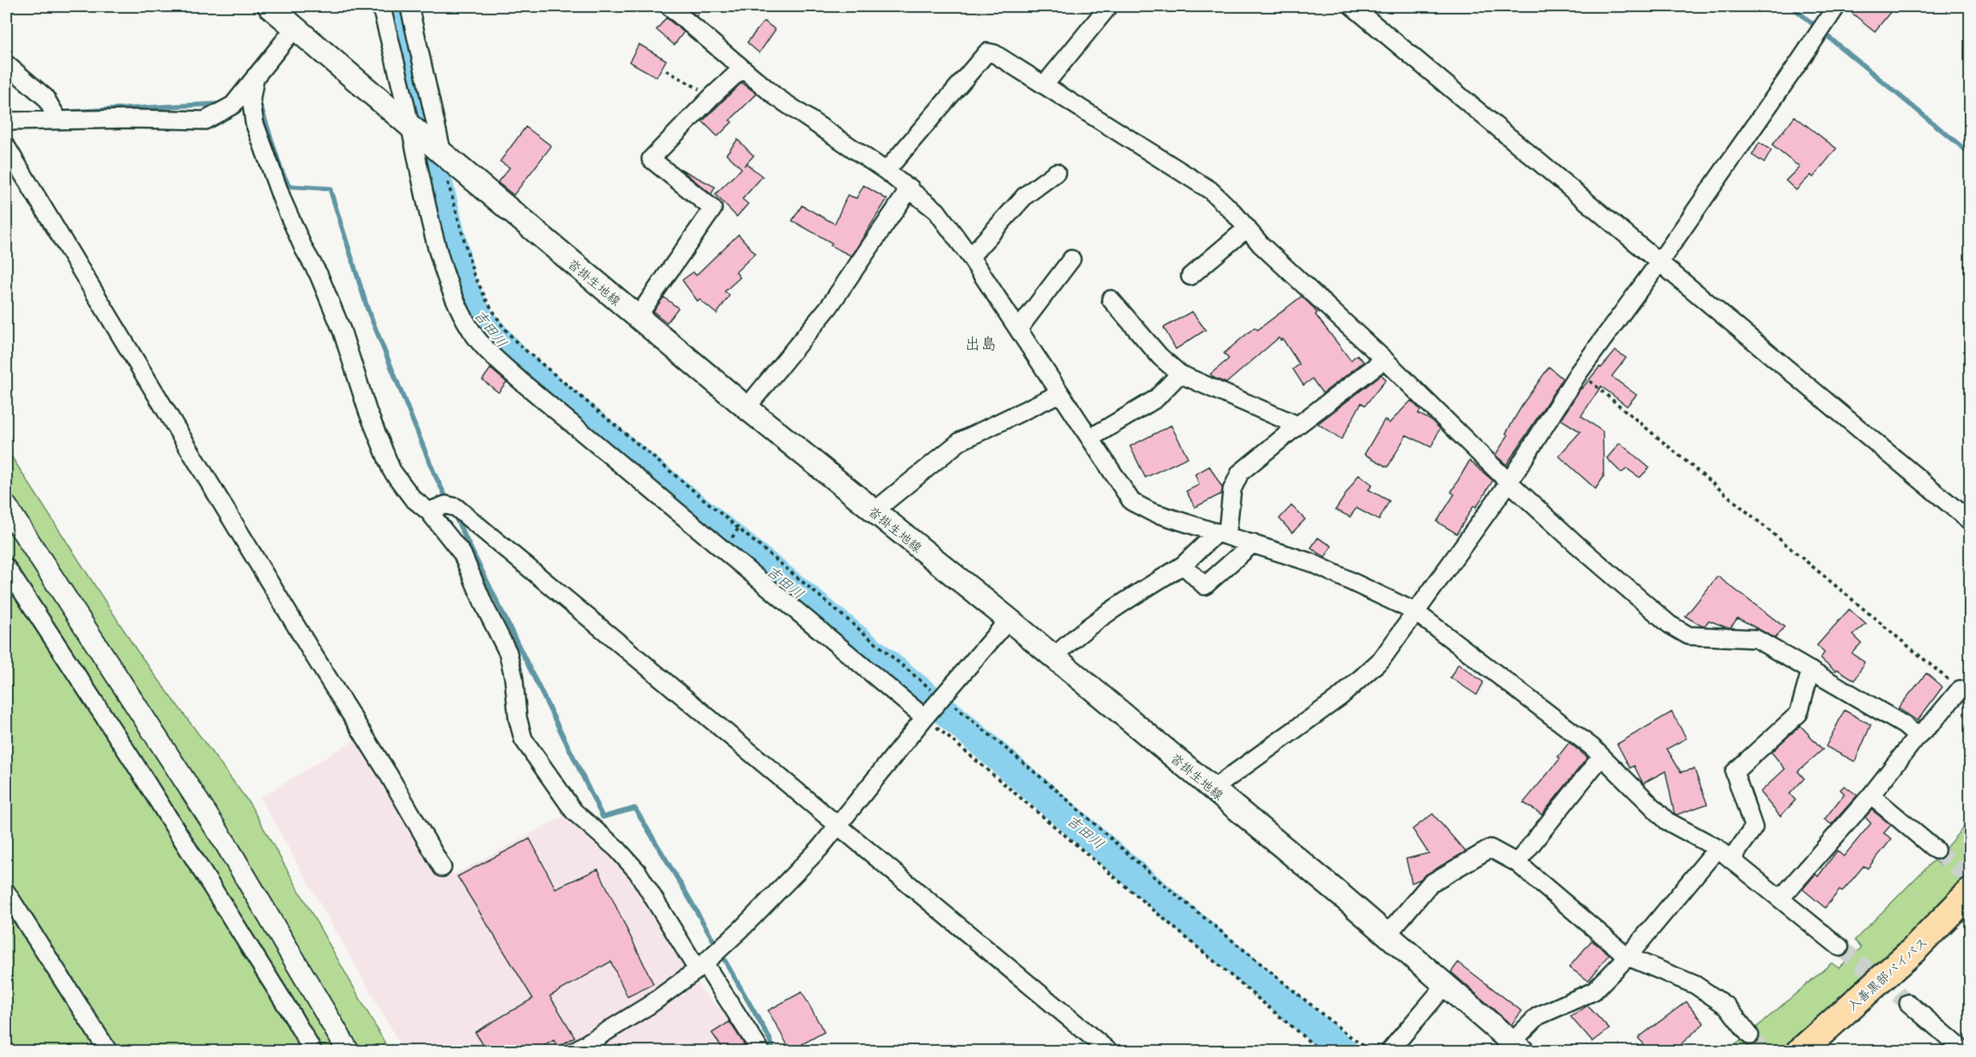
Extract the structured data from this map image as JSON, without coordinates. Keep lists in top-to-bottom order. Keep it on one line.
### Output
{"streets":{"highway":["入善黒部バイパス"],"main road":["沓掛生地線"]},"districts":["出島"],"water":["吉田川"]}
